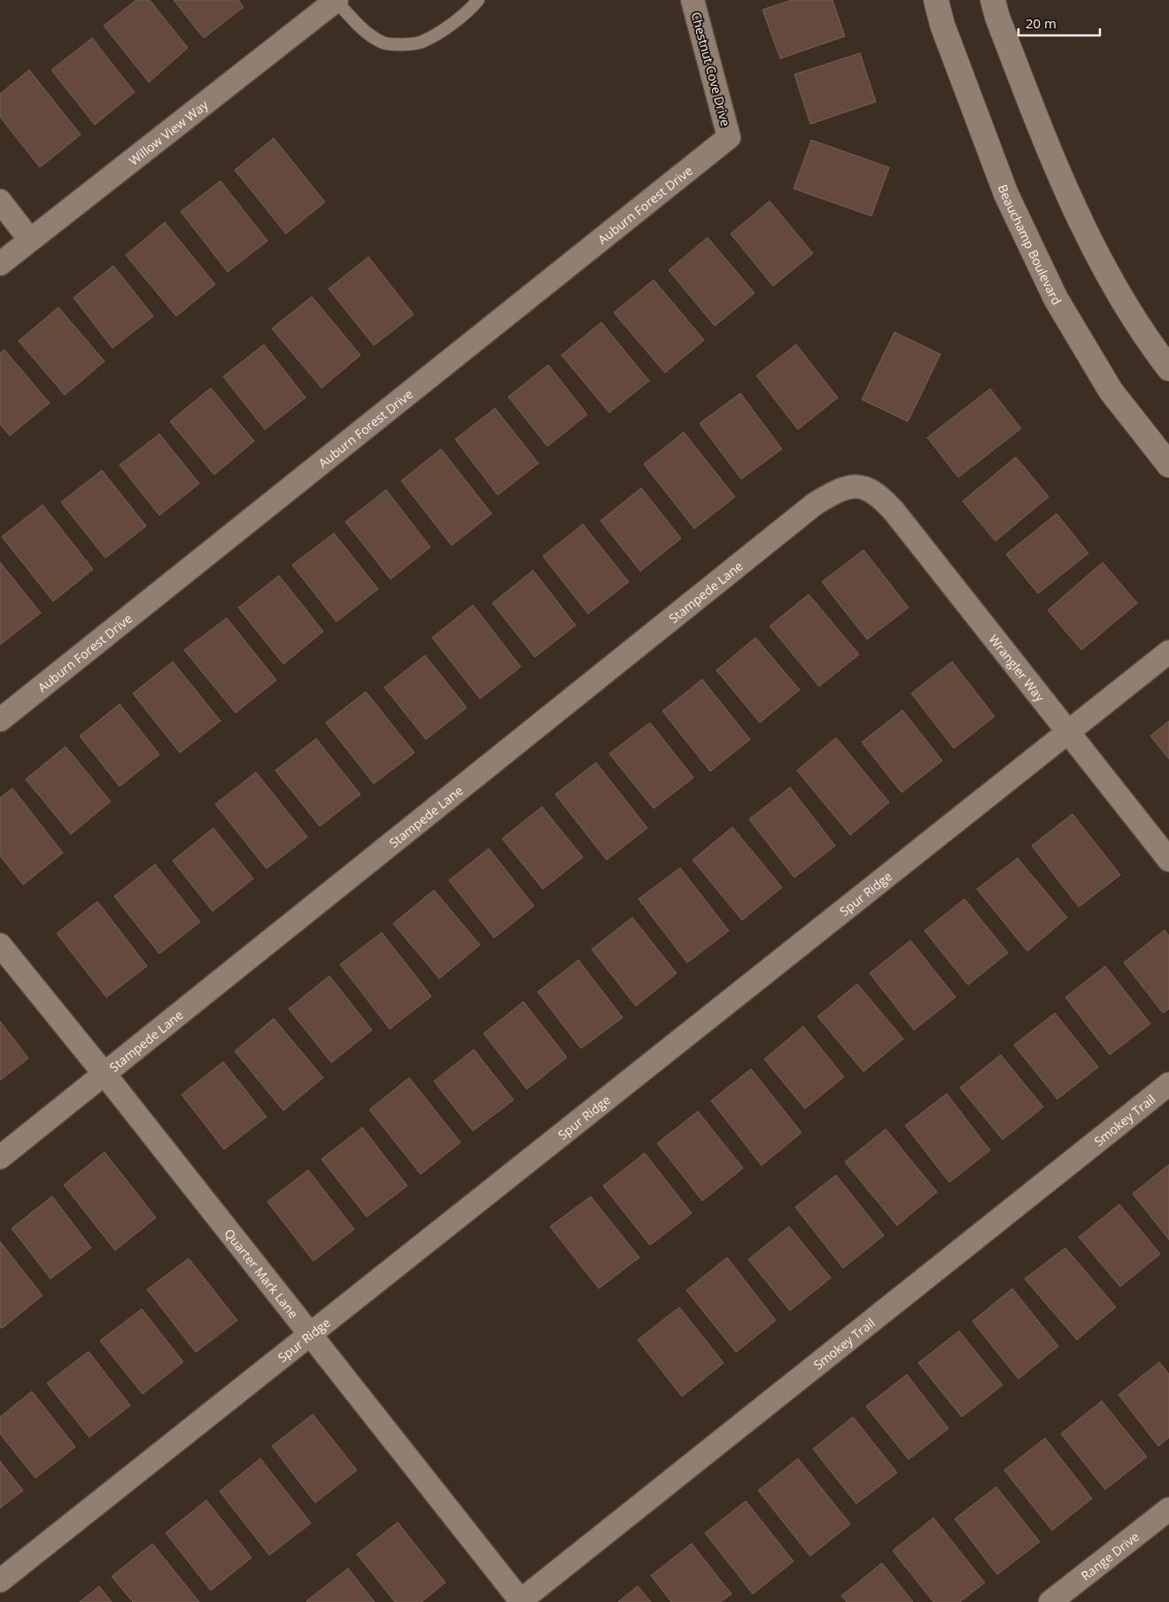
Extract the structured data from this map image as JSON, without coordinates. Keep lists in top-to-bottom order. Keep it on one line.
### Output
{"streets":{"street":["Chestnut Cove Drive","Willow View Way","Auburn Forest Drive","Beauchamp Boulevard","Stampede Lane","Wrangler Way","Spur Ridge","Smokey Trail","Quarter Mark Lane","Range Drive"]},"crossings":[["Chestnut Cove Drive","Auburn Forest Drive"],["Stampede Lane","Wrangler Way"],["Stampede Lane","Quarter Mark Lane"],["Wrangler Way","Spur Ridge"],["Spur Ridge","Quarter Mark Lane"],["Smokey Trail","Quarter Mark Lane"]],"scale_bar":"20 m"}
